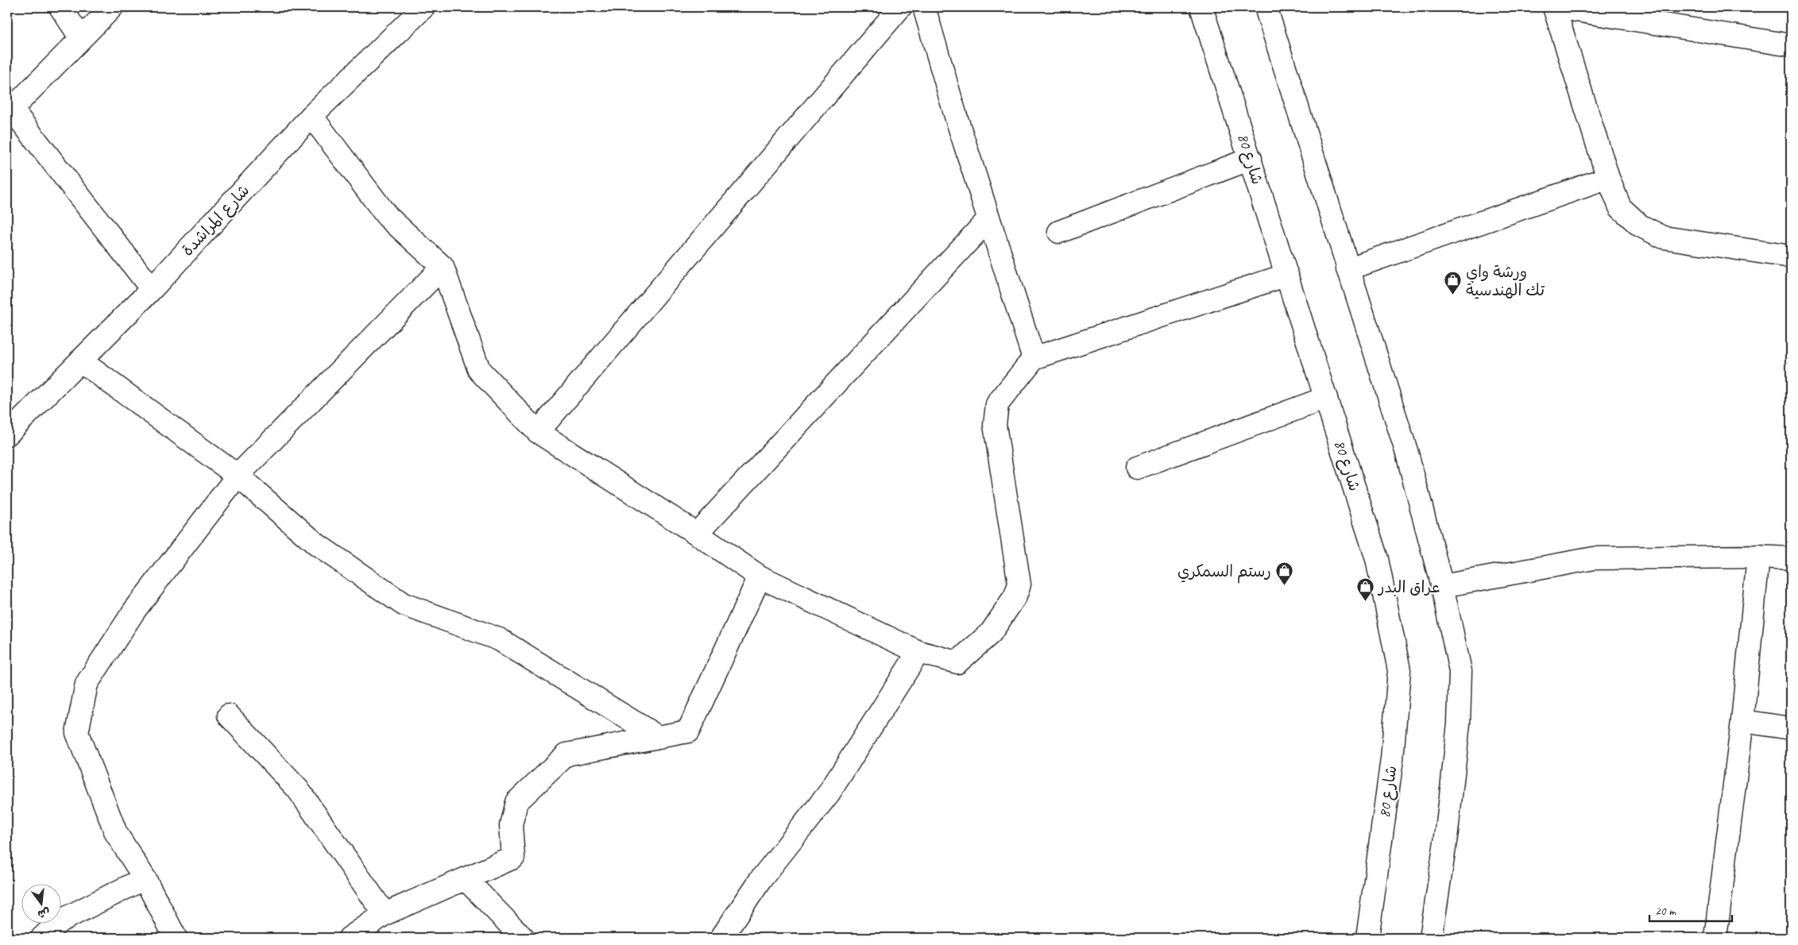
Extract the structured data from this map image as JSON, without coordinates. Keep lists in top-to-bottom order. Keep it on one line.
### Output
{"streets":{"street":["شارع 80","شارع المراشدة"]},"places":{"shop":["ورشة واي تك الهندسية","رستم السمكري","عراق البدر"]},"scale_bar":"20 m","north":"bottom"}
